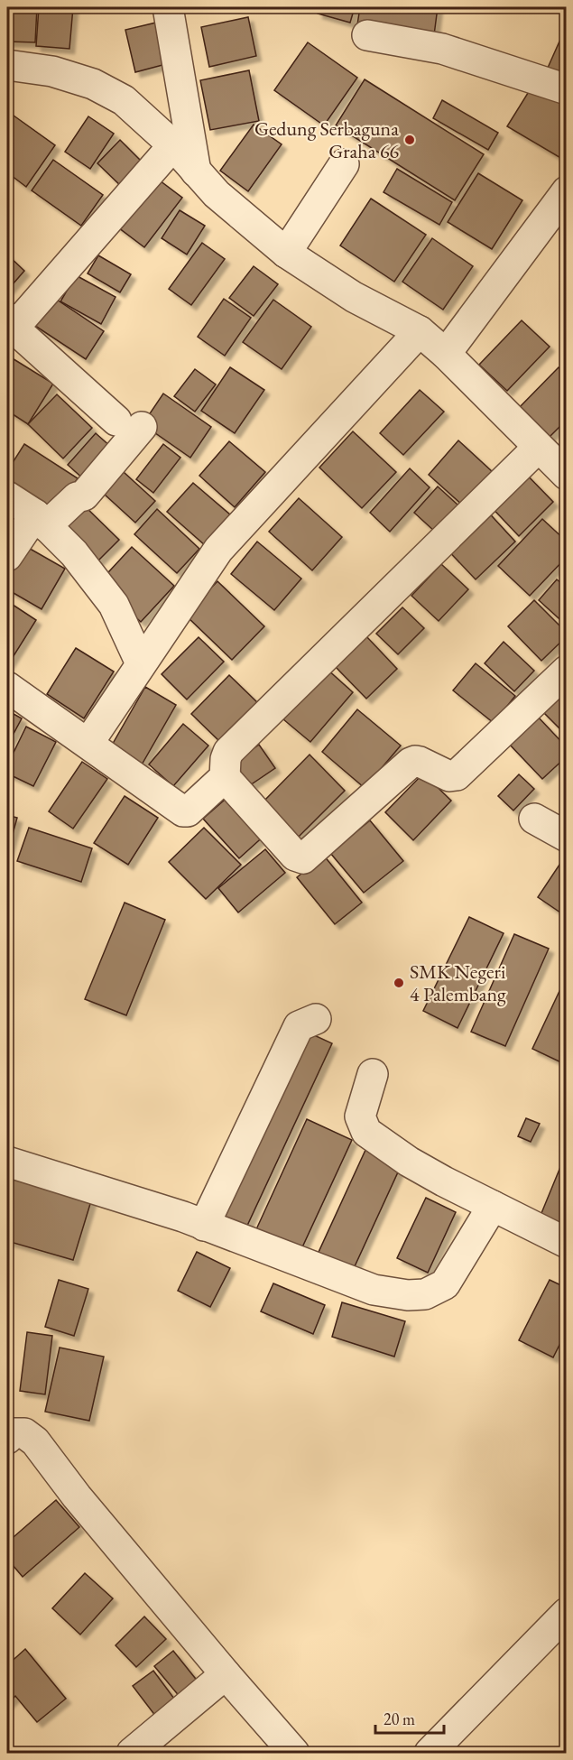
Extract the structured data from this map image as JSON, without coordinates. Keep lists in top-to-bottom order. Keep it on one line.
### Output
{"places":["Gedung Serbaguna Graha 66","SMK Negeri 4 Palembang"],"scale_bar":"20 m"}
